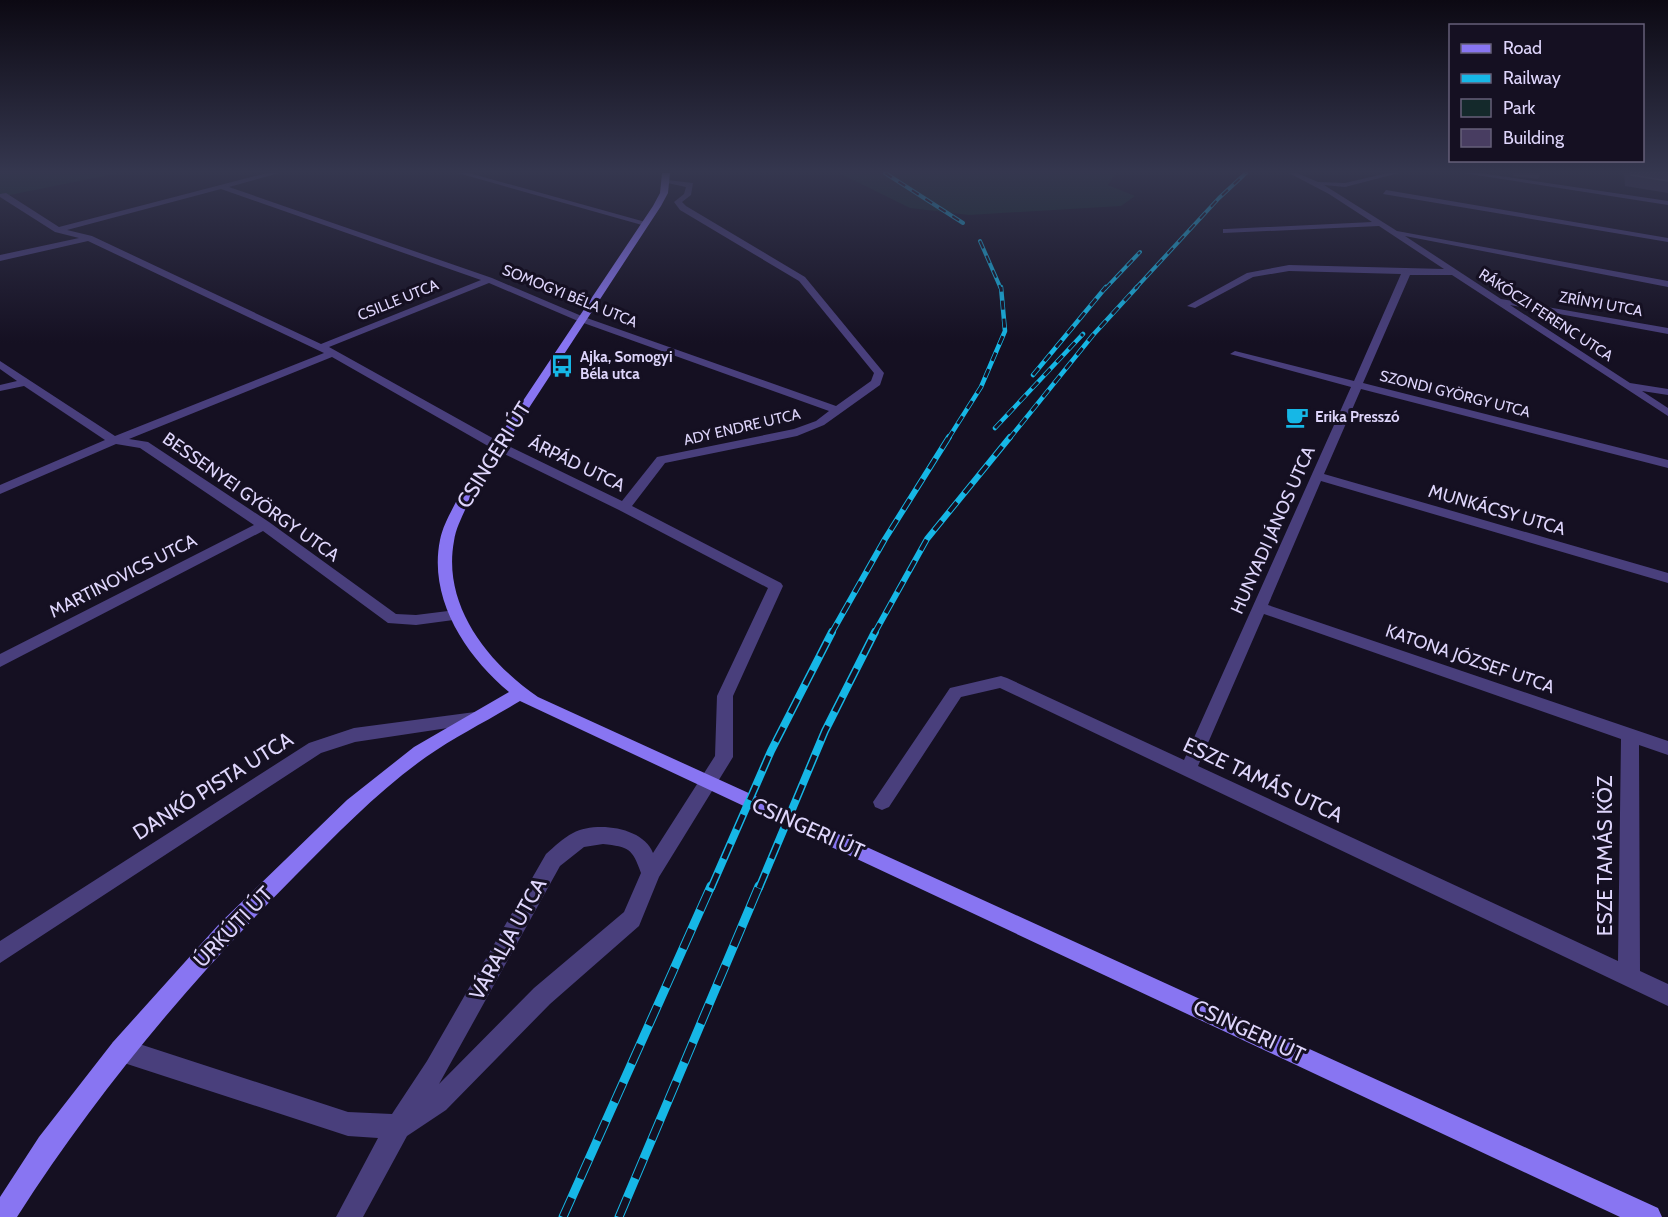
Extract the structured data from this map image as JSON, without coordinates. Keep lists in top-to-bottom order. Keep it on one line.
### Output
{"streets":{"main road":["CSINGERI ÚT","ÚRKÚTI ÚT"],"street":["SOMOGYI BÉLA UTCA","CSILLE UTCA","ZRÍNYI UTCA","RÁKÓCZI FERENC UTCA","SZONDI GYÖRGY UTCA","ADY ENDRE UTCA","ÁRPÁD UTCA","BESSENYEI GYÖRGY UTCA","MUNKÁCSY UTCA","HUNYADI JÁNOS UTCA","MARTINOVICS UTCA","KATONA JÓZSEF UTCA","ESZE TAMÁS UTCA","DANKÓ PISTA UTCA","ESZE TAMÁS KÖZ","VÁRALJA UTCA"]},"crossings":[["SOMOGYI BÉLA UTCA","CSILLE UTCA"],["SOMOGYI BÉLA UTCA","ADY ENDRE UTCA"],["SOMOGYI BÉLA UTCA","CSINGERI ÚT"],["CSILLE UTCA","ÁRPÁD UTCA"],["ZRÍNYI UTCA","RÁKÓCZI FERENC UTCA"],["SZONDI GYÖRGY UTCA","HUNYADI JÁNOS UTCA"],["ADY ENDRE UTCA","ÁRPÁD UTCA"],["CSINGERI ÚT","ÁRPÁD UTCA"],["CSINGERI ÚT","BESSENYEI GYÖRGY UTCA"],["CSINGERI ÚT","ÚRKÚTI ÚT"],["ÁRPÁD UTCA","VÁRALJA UTCA"],["BESSENYEI GYÖRGY UTCA","MARTINOVICS UTCA"],["MUNKÁCSY UTCA","HUNYADI JÁNOS UTCA"],["HUNYADI JÁNOS UTCA","KATONA JÓZSEF UTCA"],["HUNYADI JÁNOS UTCA","ESZE TAMÁS UTCA"],["KATONA JÓZSEF UTCA","ESZE TAMÁS KÖZ"],["ESZE TAMÁS UTCA","ESZE TAMÁS KÖZ"],["DANKÓ PISTA UTCA","ÚRKÚTI ÚT"]],"places":{"bus stop":["Ajka, Somogyi Béla utca"],"cafe":["Erika Presszó"]},"legend":["Road","Railway","Park","Building"]}
